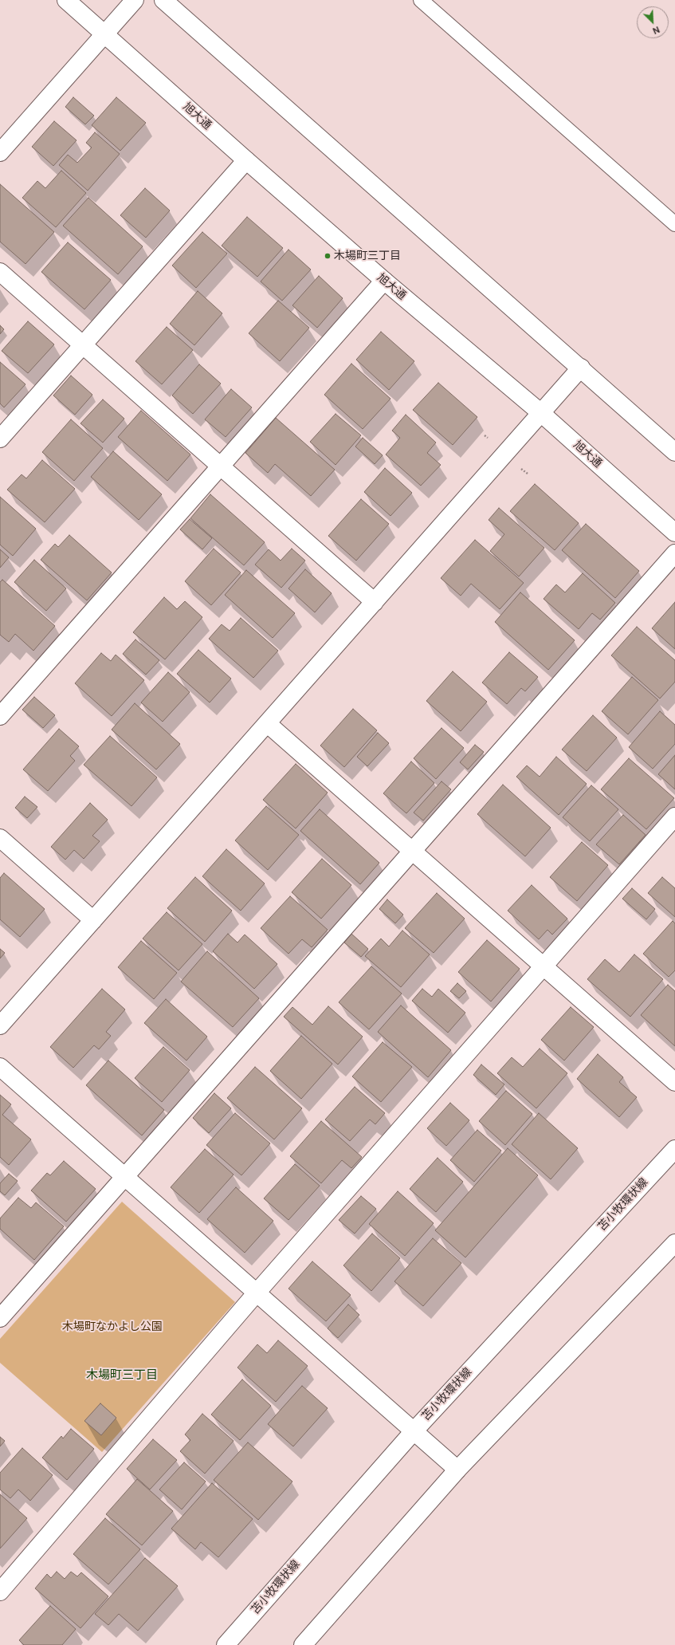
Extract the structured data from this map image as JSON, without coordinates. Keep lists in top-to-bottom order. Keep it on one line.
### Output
{"streets":{"street":["旭大通","苫小牧環状線"]},"districts":["木場町三丁目"],"parks":["木場町なかよし公園"],"places":["木場町三丁目"],"north":"bottom right"}
